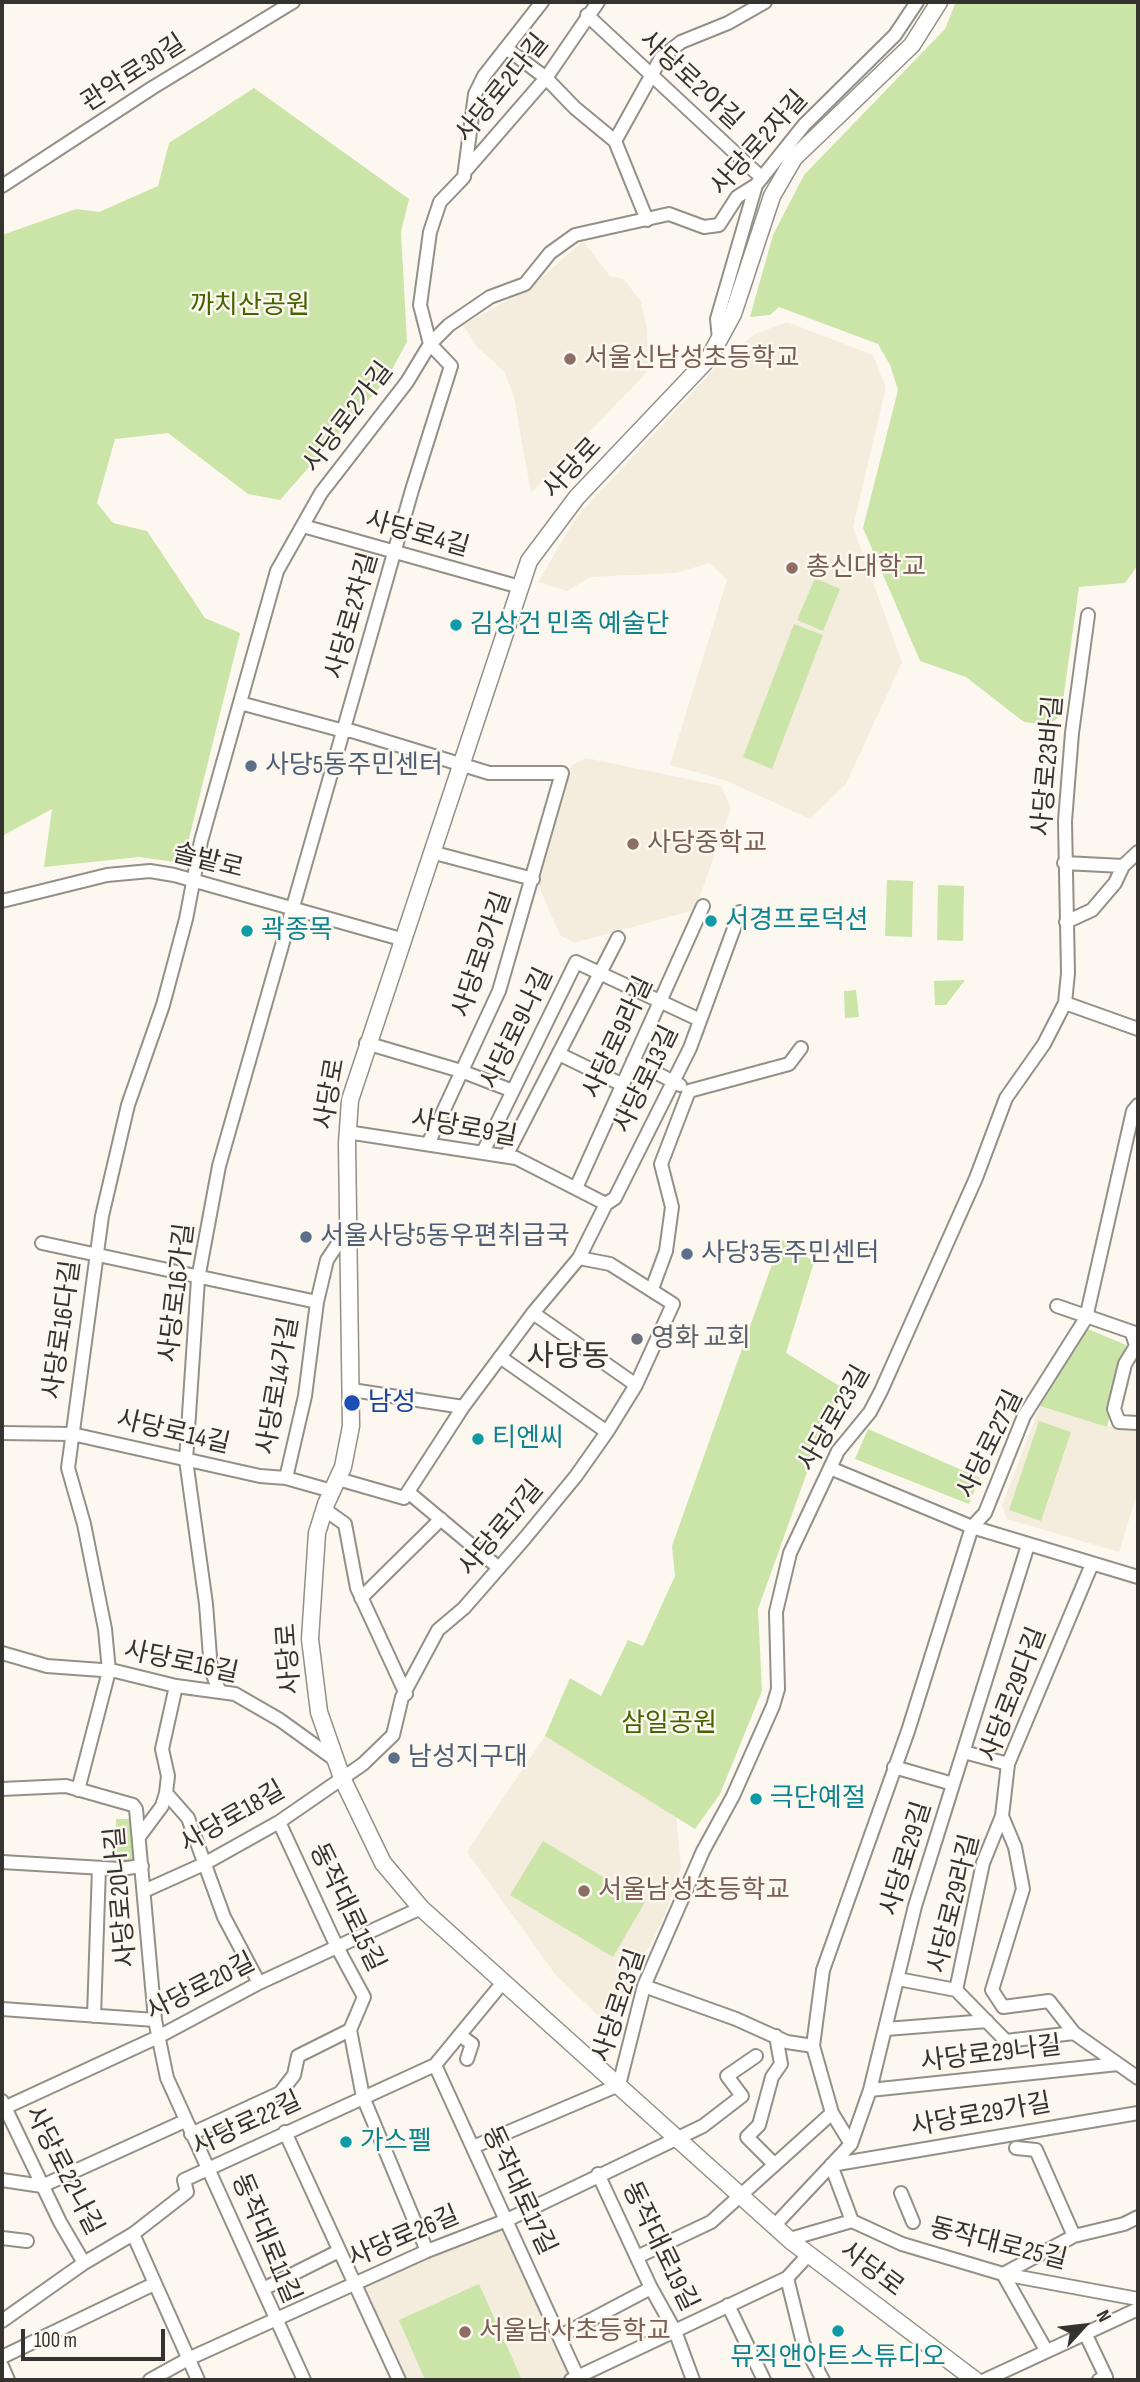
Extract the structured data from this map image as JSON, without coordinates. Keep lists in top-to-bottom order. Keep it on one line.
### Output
{"streets":{"main road":["사당로"],"street":["관악로30길","사당로2아길","사당로2다길","사당로2자길","사당로2가길","사당로4길","사당로2차길","사당로23바길","솔밭로","사당로9가길","사당로9나길","사당로9라길","사당로13길","사당로9길","사당로16가길","사당로16다길","사당로14가길","사당로23길","사당로14길","사당로27길","사당로17길","사당로16길","사당로29다길","사당로18길","사당로29길","사당로20나길","사당로29라길","동작대로15길","사당로20길","사당로29나길","사당로29가길","사당로22길","사당로22나길","동작대로17길","사당로26길","동작대로11길","동작대로25길","동작대로19길"]},"crossings":[["사당로2아길","사당로2다길"],["사당로2아길","사당로2자길"],["사당로2자길","사당로2가길"],["사당로2자길","사당로2차길"],["사당로2가길","사당로4길"],["사당로2가길","사당로2차길"],["사당로2가길","솔밭로"],["사당로2가길","사당로16다길"],["사당로","사당로4길"],["사당로","솔밭로"],["사당로","사당로9가길"],["사당로","사당로9나길"],["사당로","사당로9길"],["사당로","사당로14가길"],["사당로","사당로23길"],["사당로","사당로14길"],["사당로","사당로17길"],["사당로","사당로16길"],["사당로","사당로18길"],["사당로","사당로29길"],["사당로","사당로20길"],["사당로","사당로22길"],["사당로","사당로26길"],["사당로4길","사당로2차길"],["사당로2차길","솔밭로"],["사당로2차길","사당로16가길"],["사당로23바길","사당로23길"],["솔밭로","사당로16가길"],["솔밭로","사당로16다길"],["사당로9가길","사당로9길"],["사당로9나길","사당로9길"],["사당로9라길","사당로9길"],["사당로13길","사당로9길"],["사당로16가길","사당로14길"],["사당로16가길","사당로16길"],["사당로16다길","사당로14길"],["사당로16다길","사당로16길"],["사당로16다길","사당로20나길"],["사당로14가길","사당로14길"],["사당로27길","사당로29길"],["사당로17길","사당로18길"],["사당로29다길","사당로29라길"],["사당로29다길","사당로29나길"],["사당로18길","사당로20나길"],["사당로18길","동작대로15길"],["사당로29길","사당로29나길"],["사당로29길","사당로29가길"],["사당로20나길","사당로20길"],["사당로20나길","동작대로11길"],["동작대로15길","사당로20길"],["사당로20길","사당로22나길"],["사당로20길","동작대로11길"],["사당로22길","사당로22나길"],["사당로22길","동작대로17길"],["사당로22길","동작대로11길"],["동작대로17길","사당로26길"],["사당로26길","동작대로11길"],["사당로26길","동작대로19길"]],"districts":["사당동"],"parks":["까치산공원","삼일공원"],"places":["서울신남성초등학교","총신대학교","김상건 민족 예술단","사당5동주민센터","사당중학교","서경프로덕션","곽종목","서울사당5동우편취급국","사당3동주민센터","영화 교회","남성","티엔씨","남성지구대","극단예절","서울남성초등학교","가스펠","뮤직앤아트스튜디오","서울남사초등학교"],"scale_bar":"100 m","north":"top right"}
